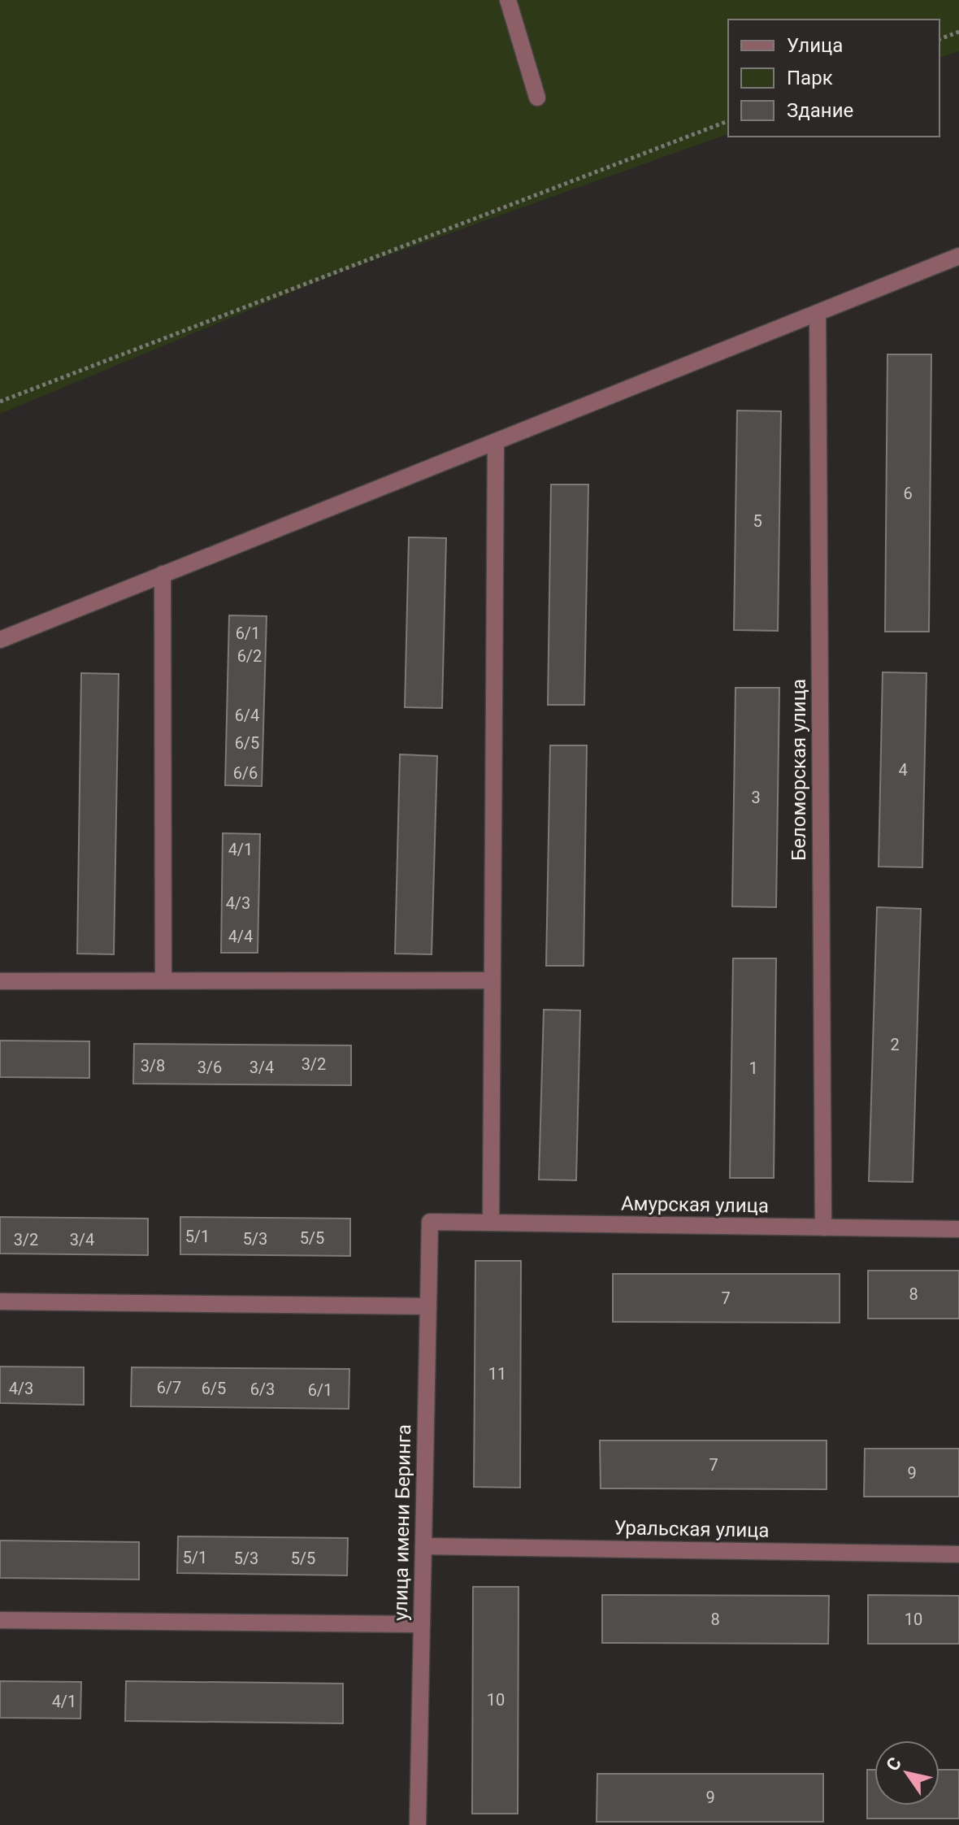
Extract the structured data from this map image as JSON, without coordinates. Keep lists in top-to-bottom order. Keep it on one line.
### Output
{"streets":{"street":["Беломорская улица","Амурская улица","улица имени Беринга","Уральская улица"]},"crossings":[["Беломорская улица","Амурская улица"],["Амурская улица","улица имени Беринга"],["улица имени Беринга","Уральская улица"]],"house_numbers":["6","5","6/1","6/2","6/4","6/5","4","6/6","3","4/1","4/3","4/4","2","3/2","3/8","3/6","3/4","1","5/1","5/5","5/3","3/2","3/4","8","7","11","6/7","4/3","6/5","6/3","6/1","7","9","5/1","5/3","5/5","8","10","10","4/1","9"],"legend":["Улица","Парк","Здание"],"north":"top left"}
